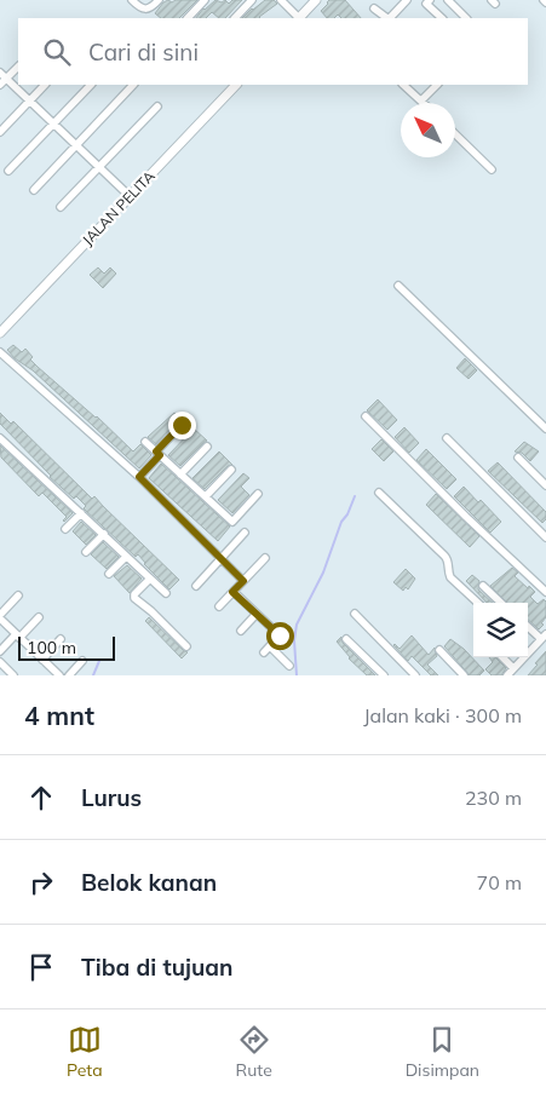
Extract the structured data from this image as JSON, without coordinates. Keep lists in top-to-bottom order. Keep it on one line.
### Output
{"streets":{"street":["JALAN PELITA"]},"scale_bar":"100 m","north":"top left","page":{"search":"Cari di sini","scale":"100 m","heading":["4 mnt","Jalan kaki · 300 m"],"list":[["Lurus","230 m"],["Belok kanan","70 m"],"Tiba di tujuan"],"nav":["Peta","Rute","Disimpan"]}}
